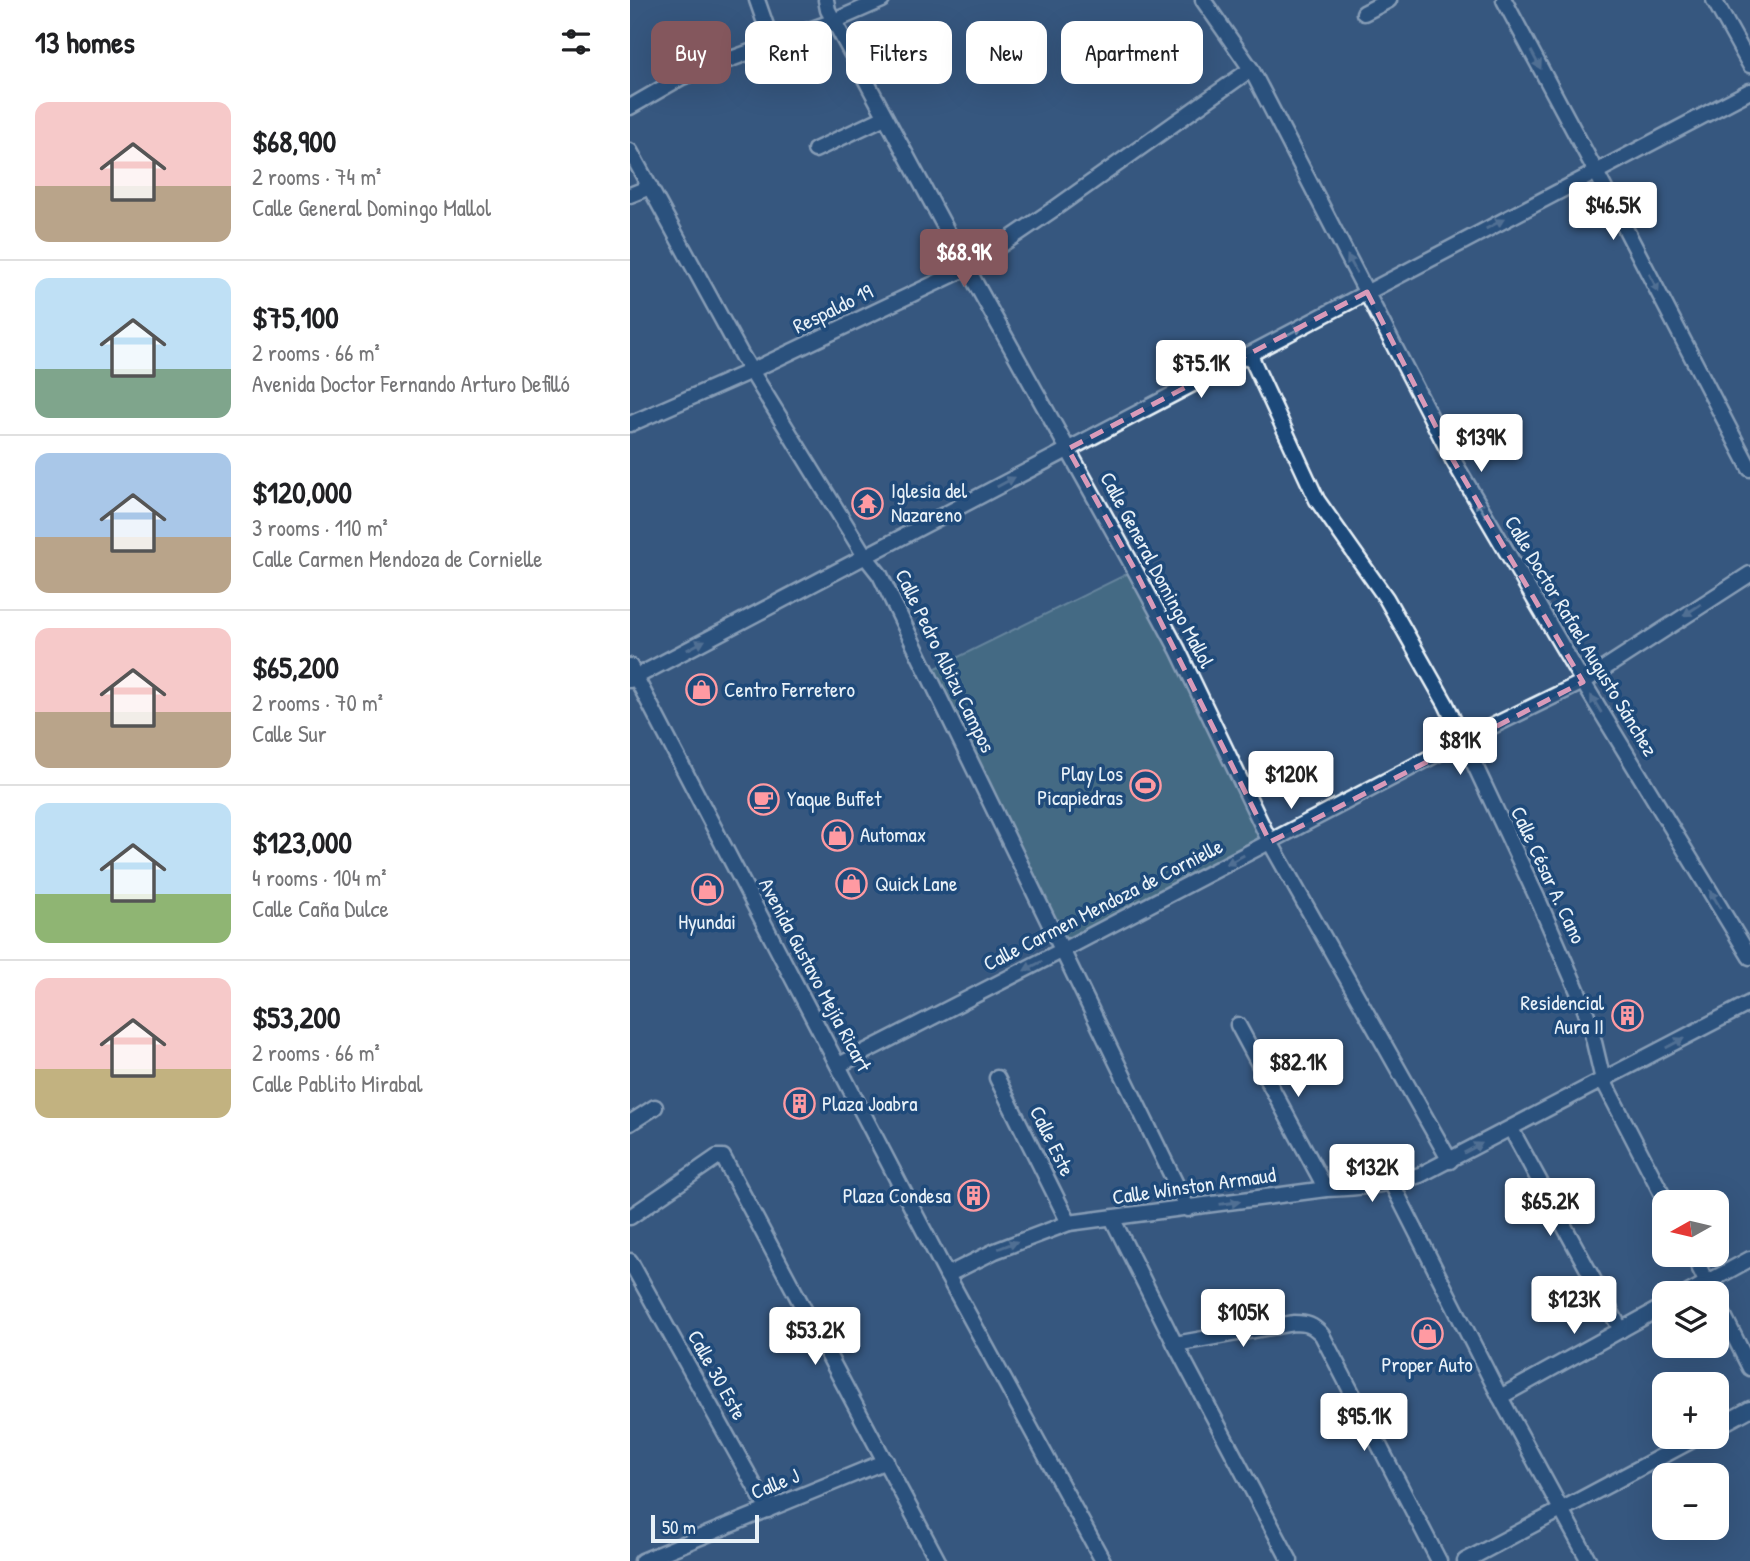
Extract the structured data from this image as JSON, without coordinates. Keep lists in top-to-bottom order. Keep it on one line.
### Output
{"streets":{"street":["Respaldo 19","Calle General Domingo Mallol","Calle Doctor Rafael Augusto Sánchez","Calle Pedro Albizu Campos","Calle César A. Cano","Calle Carmen Mendoza de Cornielle","Avenida Gustavo Mejía Ricart","Calle Este","Calle Winston Armaud","Calle 30 Este","Calle J"]},"crossings":[["Respaldo 19","Calle General Domingo Mallol"],["Respaldo 19","Calle Doctor Rafael Augusto Sánchez"],["Respaldo 19","Calle Pedro Albizu Campos"],["Calle General Domingo Mallol","Calle Carmen Mendoza de Cornielle"],["Calle General Domingo Mallol","Calle Winston Armaud"],["Calle Doctor Rafael Augusto Sánchez","Calle Carmen Mendoza de Cornielle"],["Calle Pedro Albizu Campos","Calle Carmen Mendoza de Cornielle"],["Calle Pedro Albizu Campos","Calle Winston Armaud"],["Calle César A. Cano","Calle Carmen Mendoza de Cornielle"],["Calle César A. Cano","Calle Winston Armaud"],["Calle Carmen Mendoza de Cornielle","Avenida Gustavo Mejía Ricart"],["Avenida Gustavo Mejía Ricart","Calle Winston Armaud"],["Calle Este","Calle Winston Armaud"],["Calle 30 Este","Calle J"]],"one_way":["Calle Doctor Rafael Augusto Sánchez","Calle Carmen Mendoza de Cornielle","Calle Winston Armaud"],"places":{"temple":["Iglesia del Nazareno"],"shop":["Centro Ferretero","Automax","Quick Lane","Hyundai","Proper Auto"],"sports":["Play Los Picapiedras"],"cafe":["Yaque Buffet"],"building":["Residencial Aura II","Plaza Joabra","Plaza Condesa"]},"scale_bar":"50 m","north":"left","page":{"heading":"13 homes","chip":["Buy","Rent","Filters","New","Apartment"],"list":[{"name":"$68,900","note":"2 rooms · 74 m² · Calle General Domingo Mallol"},{"name":"$75,100","note":"2 rooms · 66 m² · Avenida Doctor Fernando Arturo Defilló"},{"name":"$120,000","note":"3 rooms · 110 m² · Calle Carmen Mendoza de Cornielle"},{"name":"$65,200","note":"2 rooms · 70 m² · Calle Sur"},{"name":"$123,000","note":"4 rooms · 104 m² · Calle Caña Dulce"},{"name":"$53,200","note":"2 rooms · 66 m² · Calle Pablito Mirabal"}],"price":["$46.5K","$68.9K","$75.1K","$139K","$81K","$120K","$82.1K","$132K","$65.2K","$123K","$105K","$53.2K","$95.1K"],"map_buttons":["+","−"],"scale":"50 m"}}
